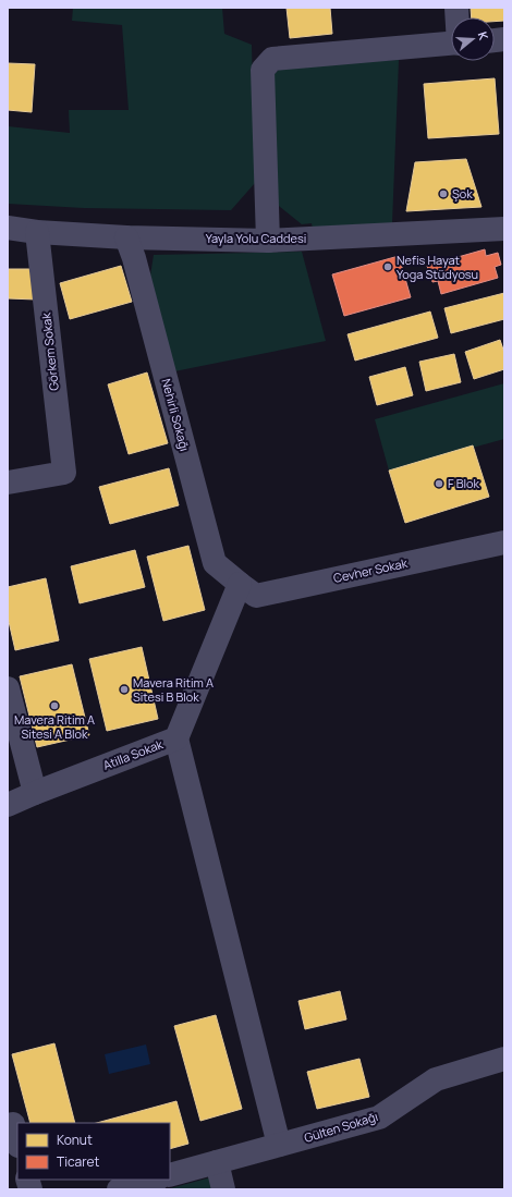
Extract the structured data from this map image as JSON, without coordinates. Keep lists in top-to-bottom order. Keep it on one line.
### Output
{"streets":{"street":["Yayla Yolu Caddesi","Görkem Sokak","Nehirli Sokağı","Cevher Sokak","Atilla Sokak","Gülten Sokağı"]},"crossings":[["Yayla Yolu Caddesi","Görkem Sokak"],["Yayla Yolu Caddesi","Nehirli Sokağı"],["Nehirli Sokağı","Cevher Sokak"],["Nehirli Sokağı","Atilla Sokak"],["Cevher Sokak","Atilla Sokak"]],"places":["Şok","Nefis Hayat Yoga Stüdyosu","F Blok","Mavera Ritim A Sitesi B Blok","Mavera Ritim A Sitesi A Blok"],"legend":["Konut","Ticaret"],"north":"right"}
